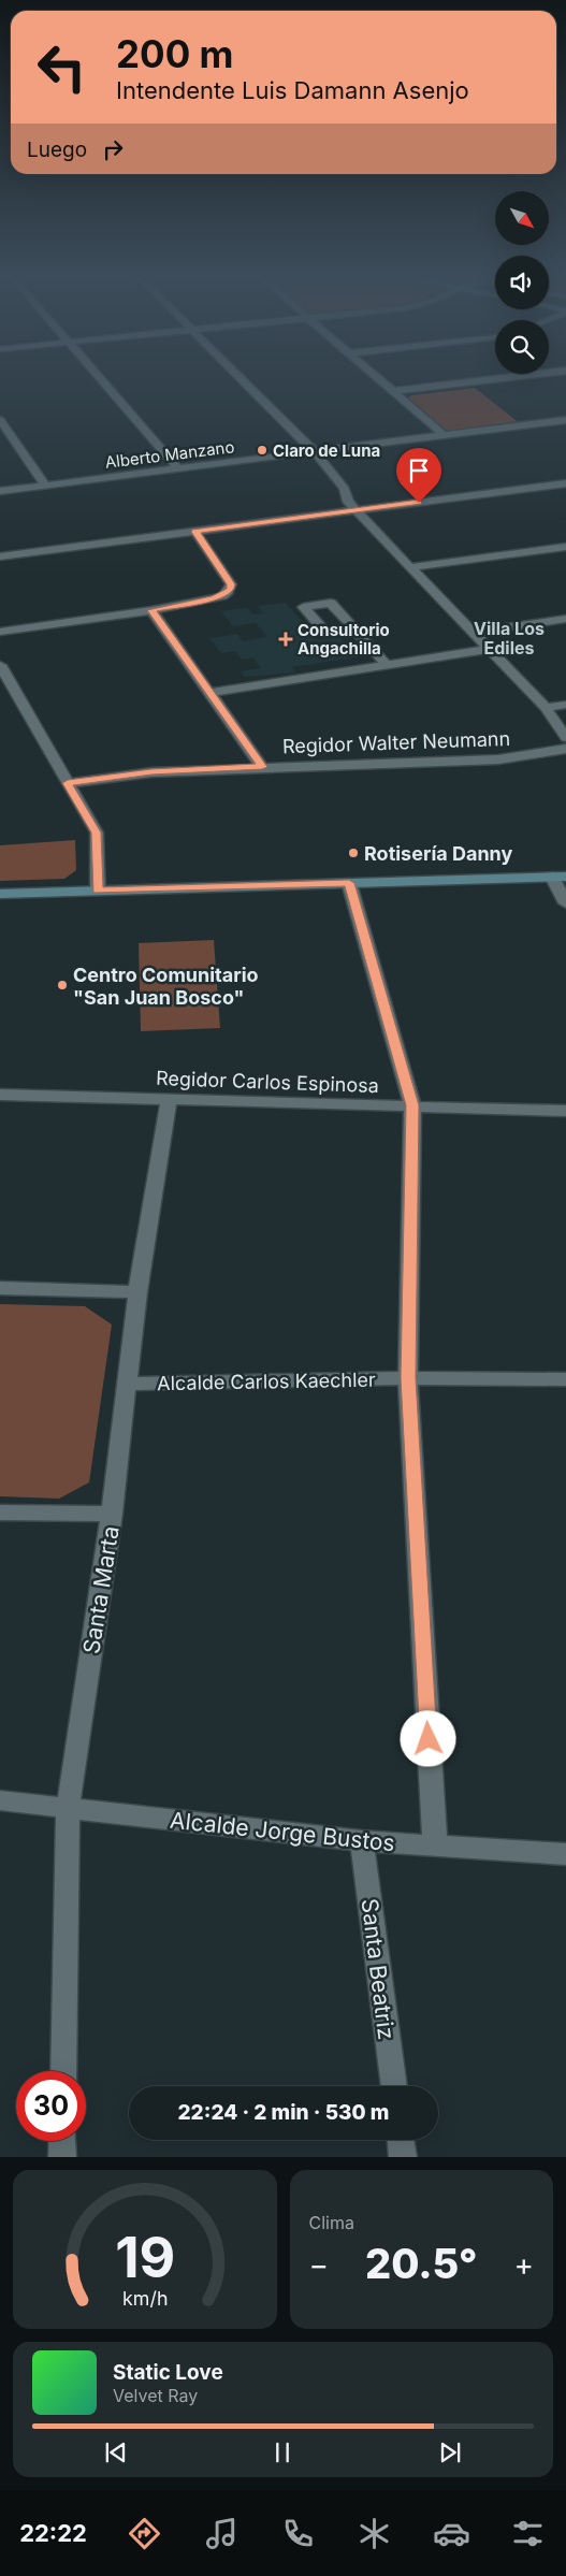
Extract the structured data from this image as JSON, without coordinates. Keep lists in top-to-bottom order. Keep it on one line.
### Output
{"streets":{"street":["Alberto Manzano","Regidor Walter Neumann","Regidor Carlos Espinosa","Alcalde Carlos Kaechler","Santa Marta","Alcalde Jorge Bustos","Santa Beatriz"]},"crossings":[["Regidor Carlos Espinosa","Santa Marta"],["Alcalde Carlos Kaechler","Santa Marta"],["Santa Marta","Alcalde Jorge Bustos"],["Alcalde Jorge Bustos","Santa Beatriz"]],"districts":["Villa Los Ediles"],"places":{"other":["Claro de Luna","Rotisería Danny","Centro Comunitario \"San Juan Bosco\""],"health":["Consultorio Angachilla"]},"north":"bottom right","page":{"turn":["200 m","Intendente Luis Damann Asenjo"],"then":"Luego","limit":"30","trip":"22:24 · 2 min · 530 m","tile":"Clima","heat":["−","20.5°","+"],"song":["Static Love","Velvet Ray"],"tabs":"22:22","gauge":["19","km/h"]}}
